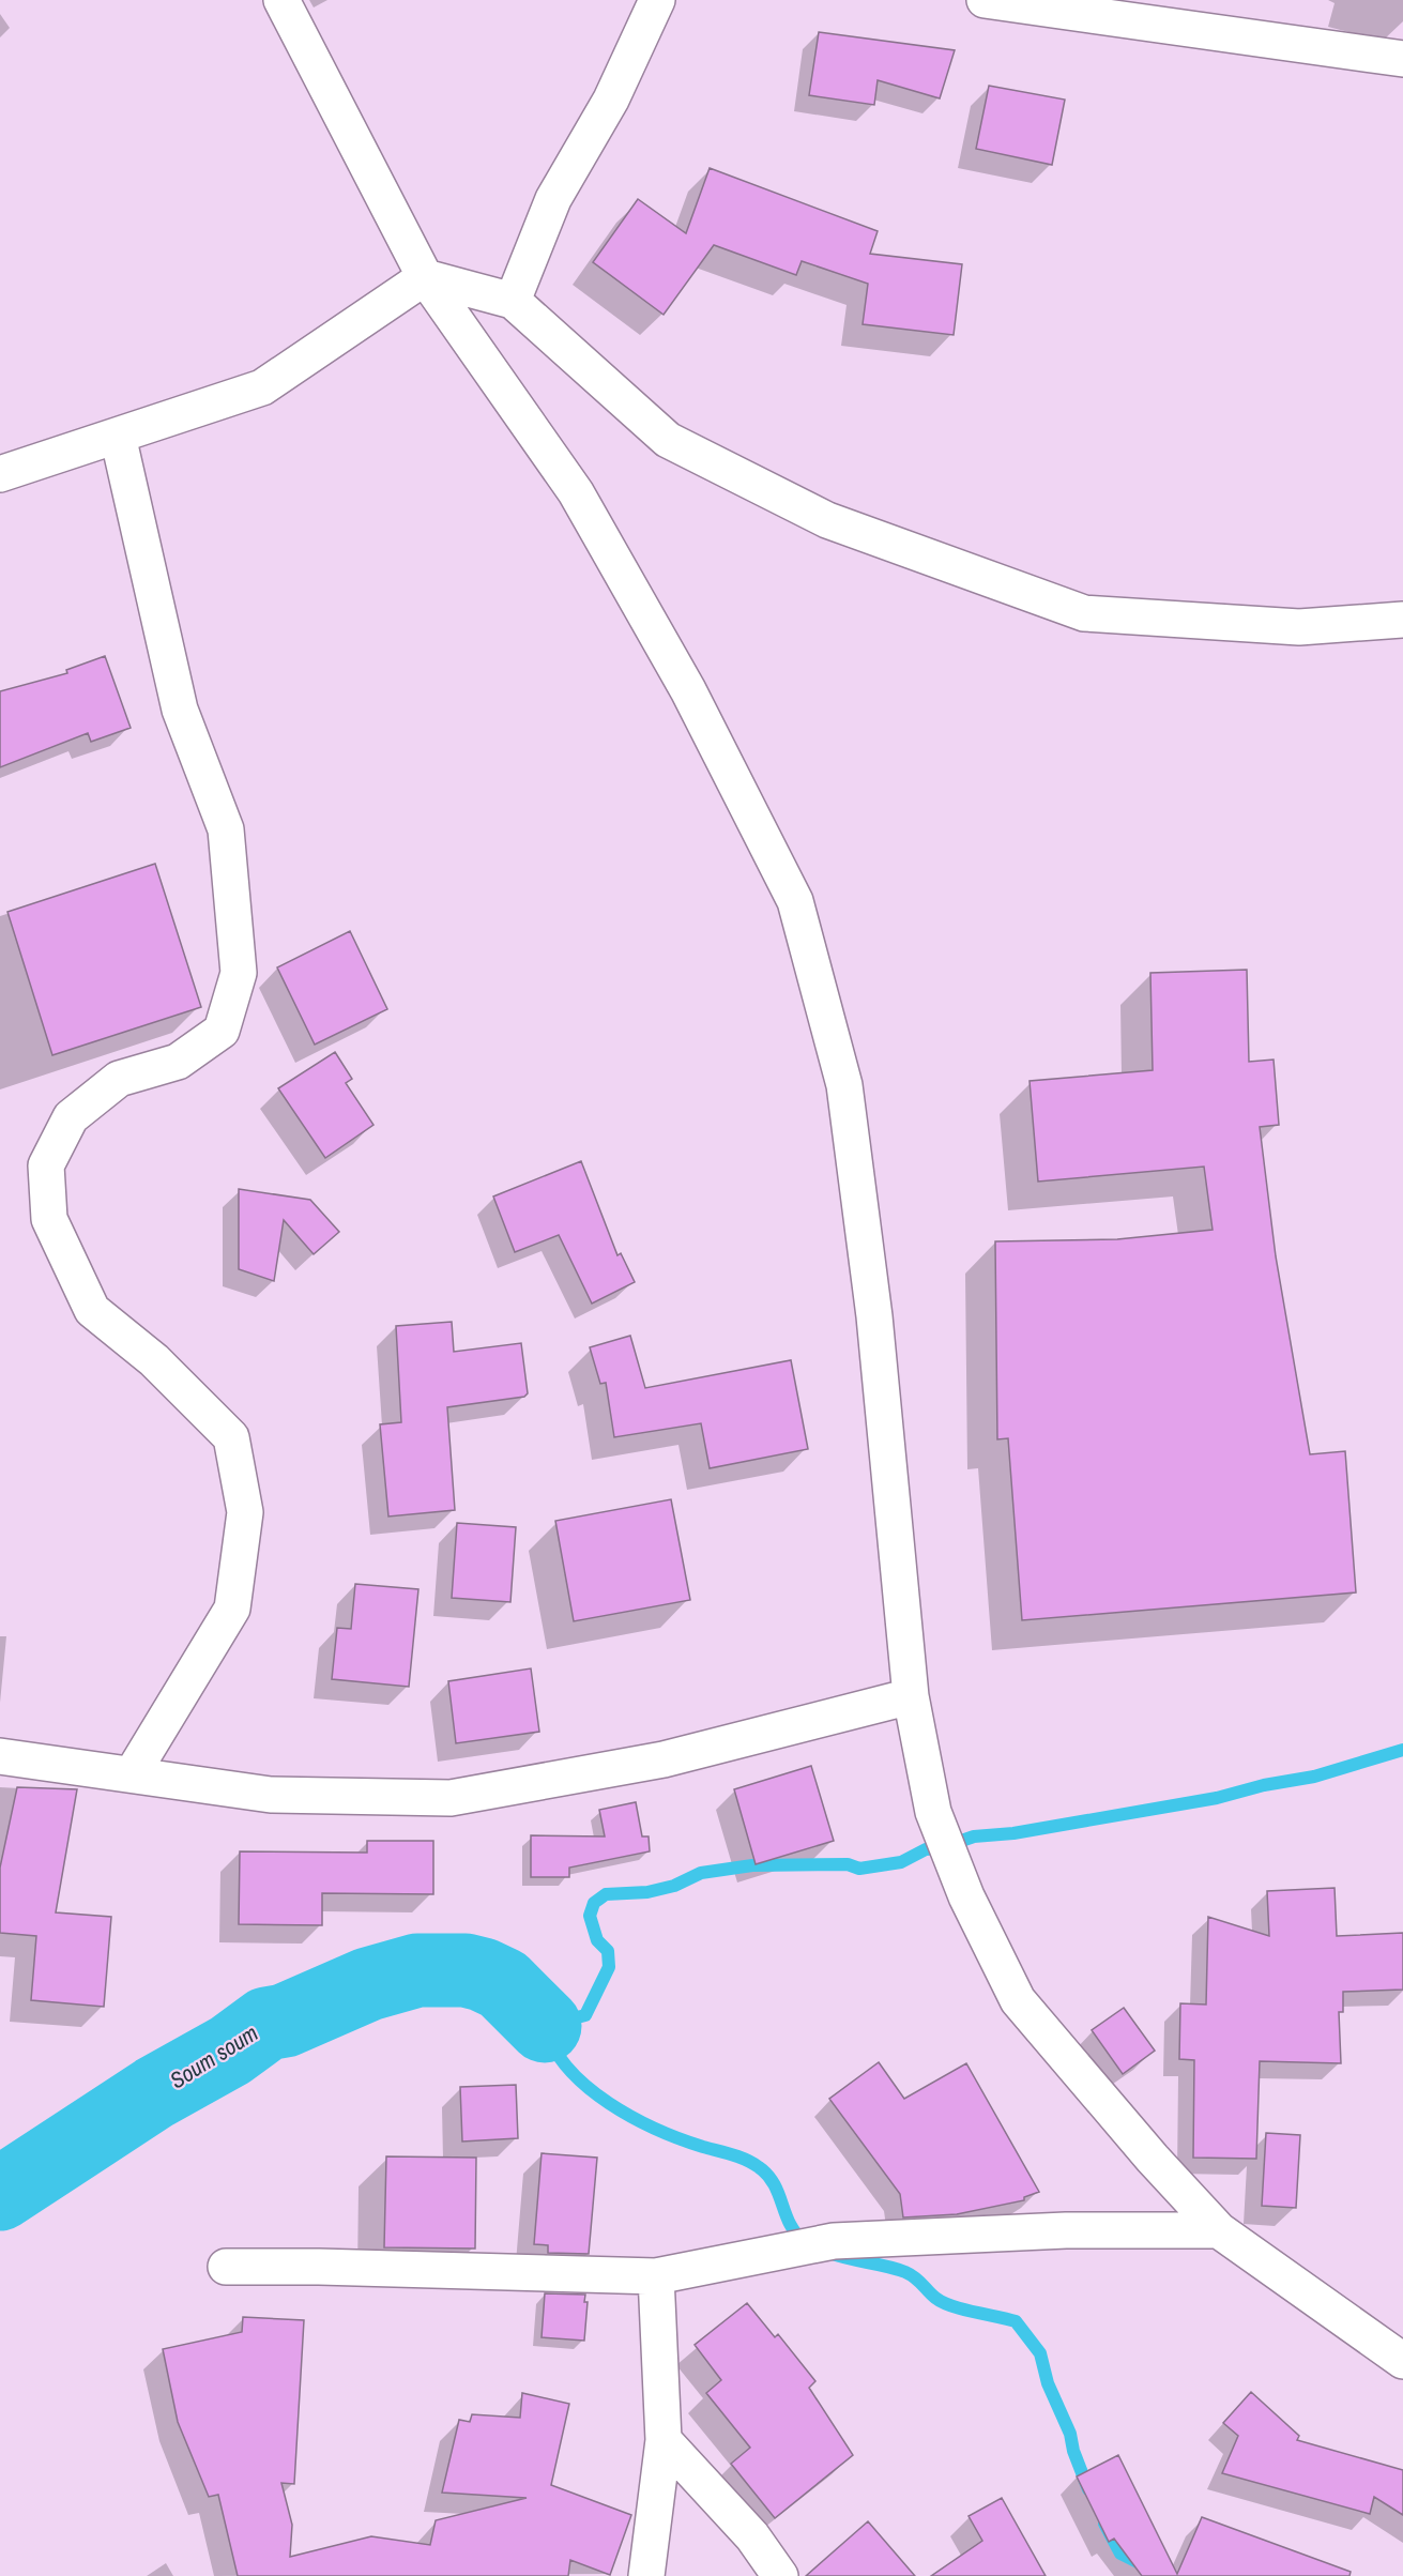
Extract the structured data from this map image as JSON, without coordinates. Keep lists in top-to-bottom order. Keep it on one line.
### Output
{"water":["Soum soum"]}
